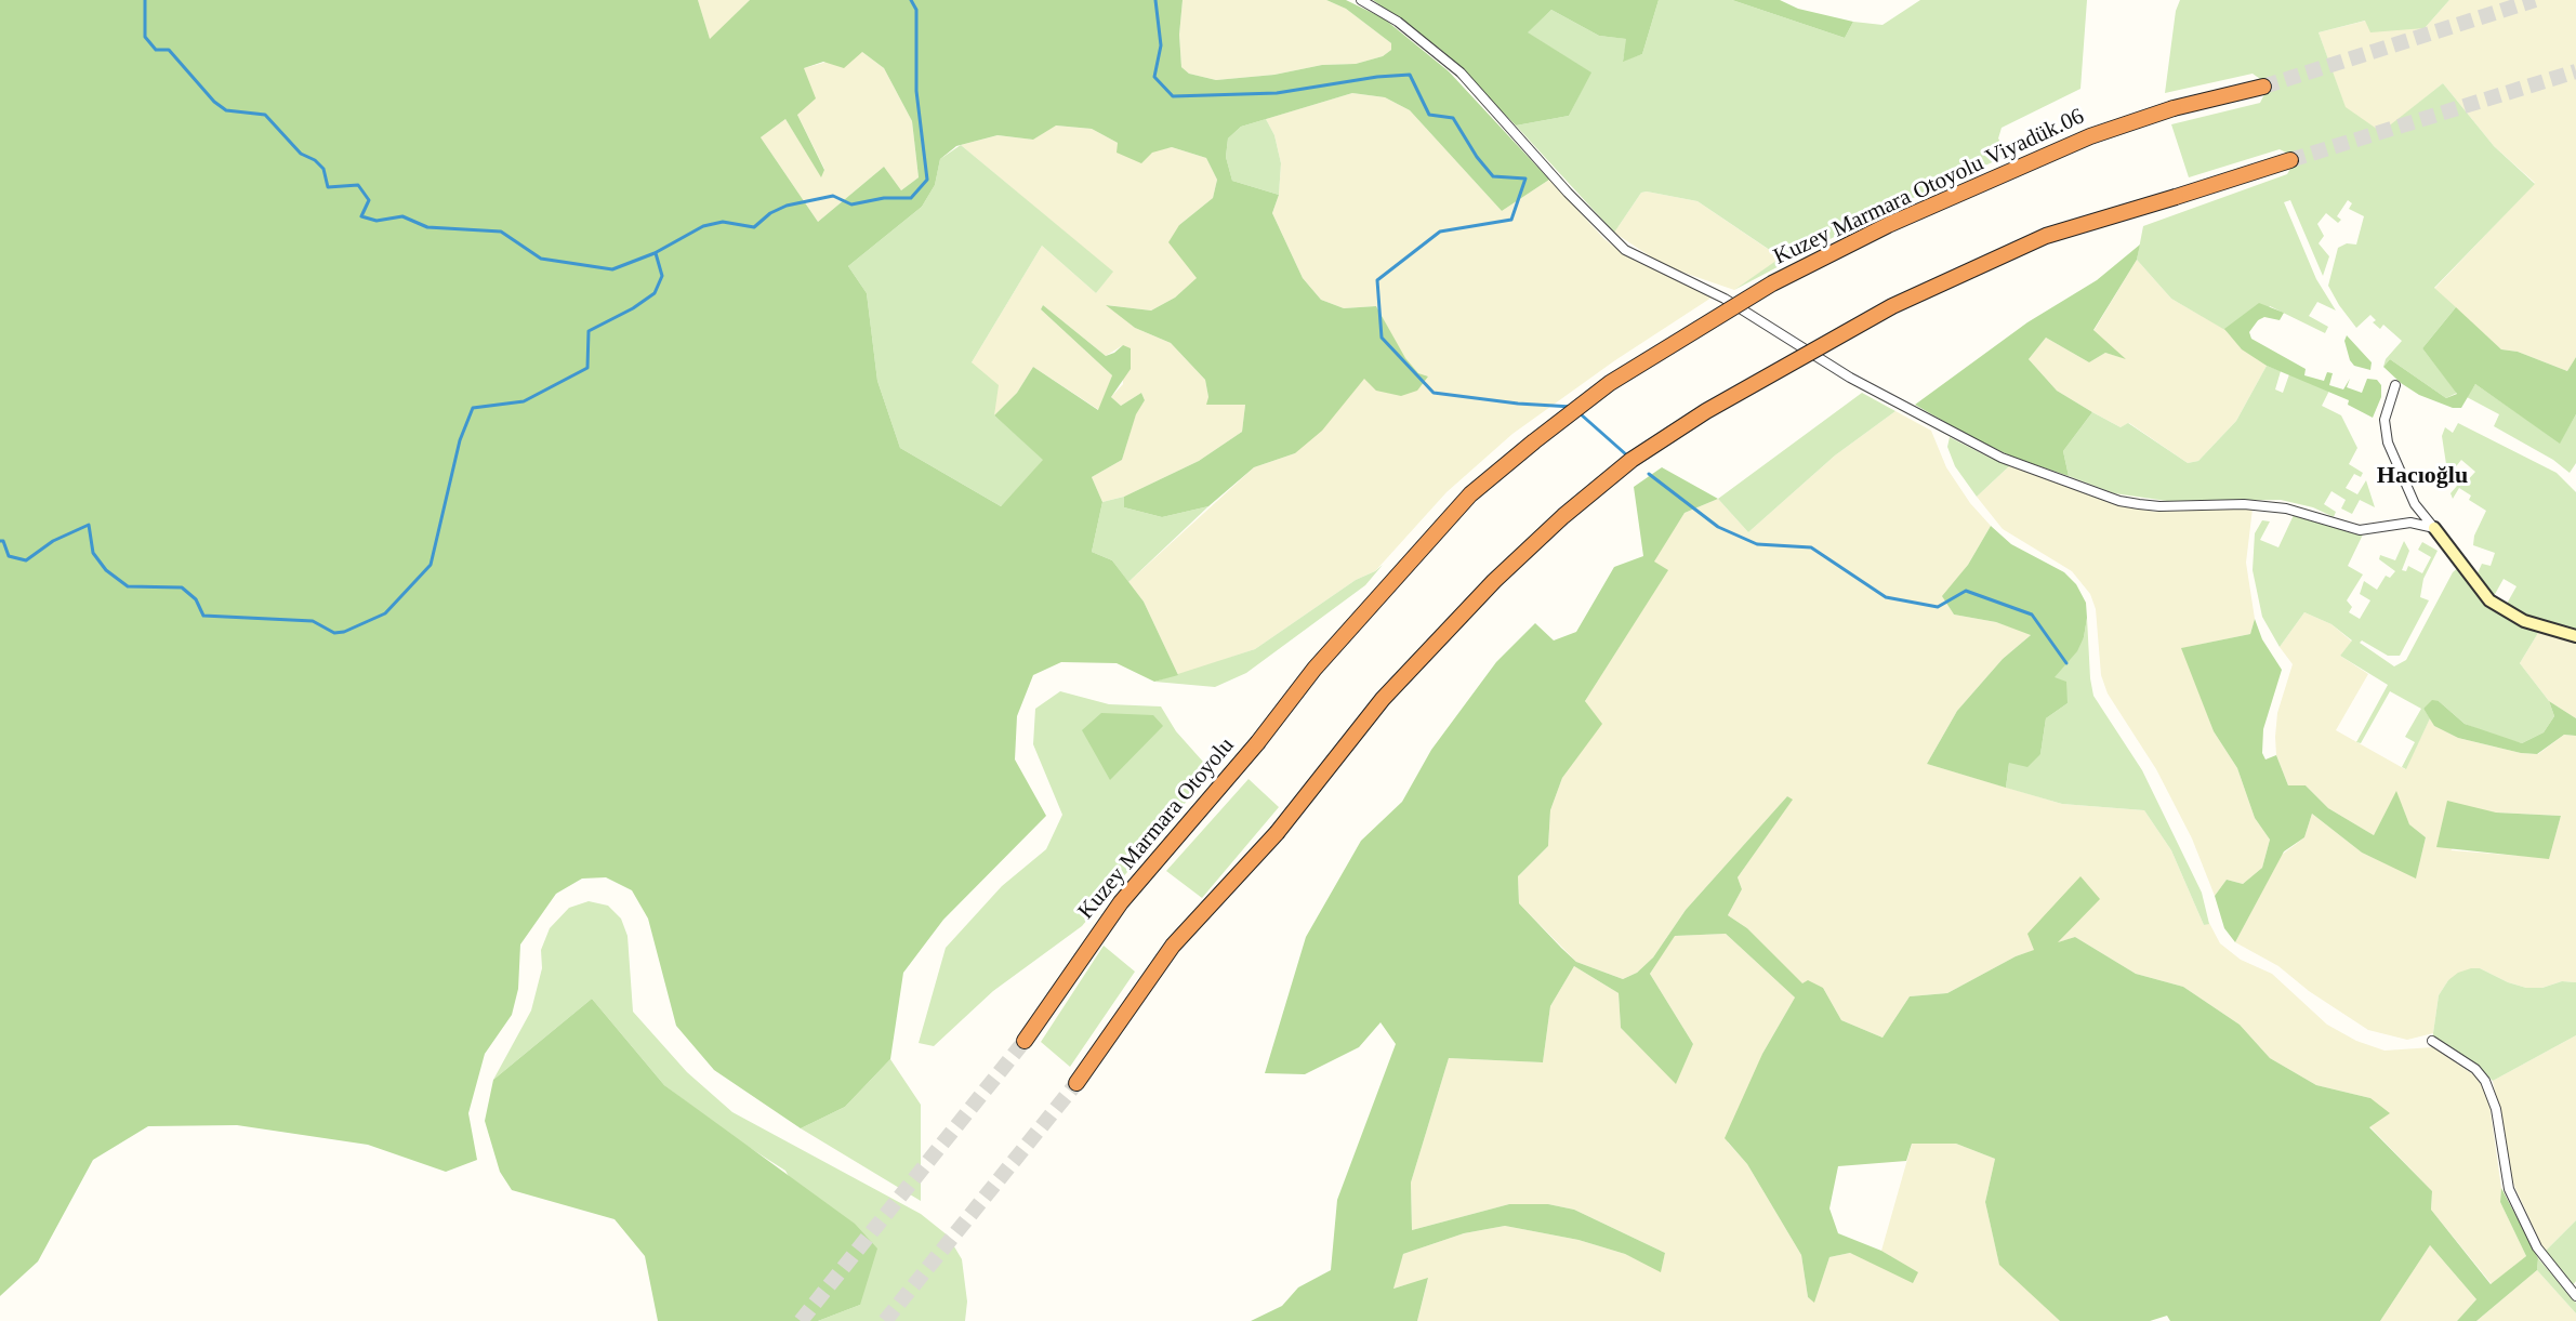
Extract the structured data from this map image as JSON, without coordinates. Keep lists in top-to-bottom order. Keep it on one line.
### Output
{"streets":{"highway":["Kuzey Marmara Otoyolu Viyadük.06","Kuzey Marmara Otoyolu"]},"crossings":[["Kuzey Marmara Otoyolu Viyadük.06","Kuzey Marmara Otoyolu"]],"districts":["Hacıoğlu"]}
